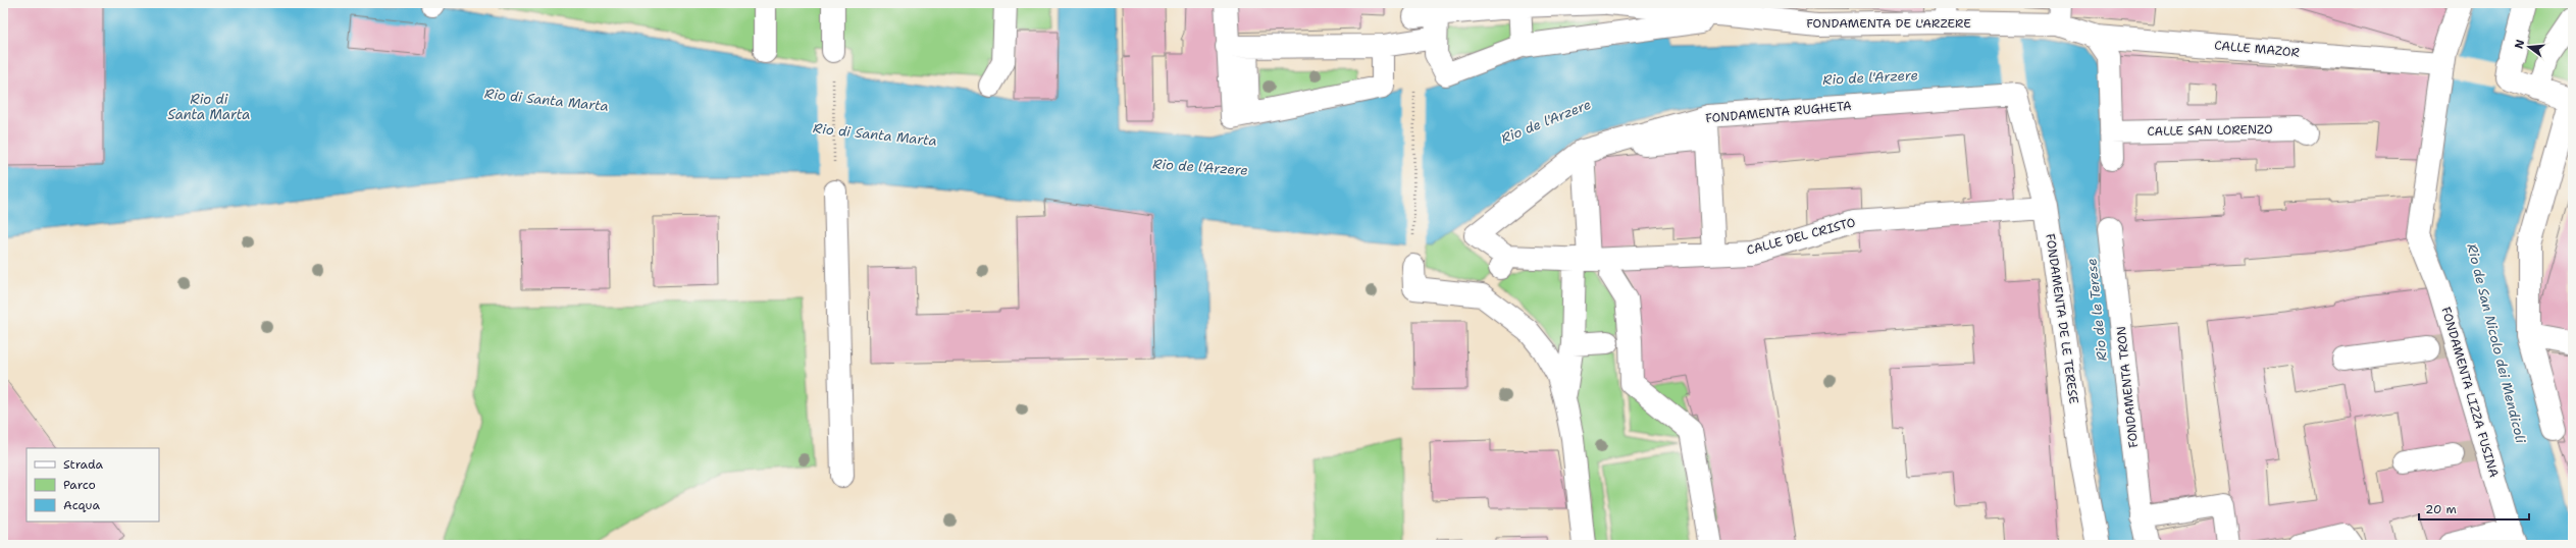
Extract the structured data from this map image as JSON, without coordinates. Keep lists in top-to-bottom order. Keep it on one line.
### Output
{"streets":{"street":["FONDAMENTA DE L'ARZERE","CALLE MAZOR","FONDAMENTA RUGHETA","CALLE SAN LORENZO","CALLE DEL CRISTO","FONDAMENTA DE LE TERESE","FONDAMENTA TRON","FONDAMENTA LIZZA FUSINA"]},"crossings":[["FONDAMENTA DE L'ARZERE","CALLE MAZOR"],["CALLE MAZOR","FONDAMENTA LIZZA FUSINA"],["FONDAMENTA RUGHETA","CALLE DEL CRISTO"],["FONDAMENTA RUGHETA","FONDAMENTA DE LE TERESE"],["CALLE DEL CRISTO","FONDAMENTA DE LE TERESE"]],"water":["Rio de l'Arzere","Rio di Santa Marta","Rio de le Terese","Rio de San Nicolo dei Mendicoli"],"legend":["Strada","Parco","Acqua"],"scale_bar":"20 m","north":"left"}
